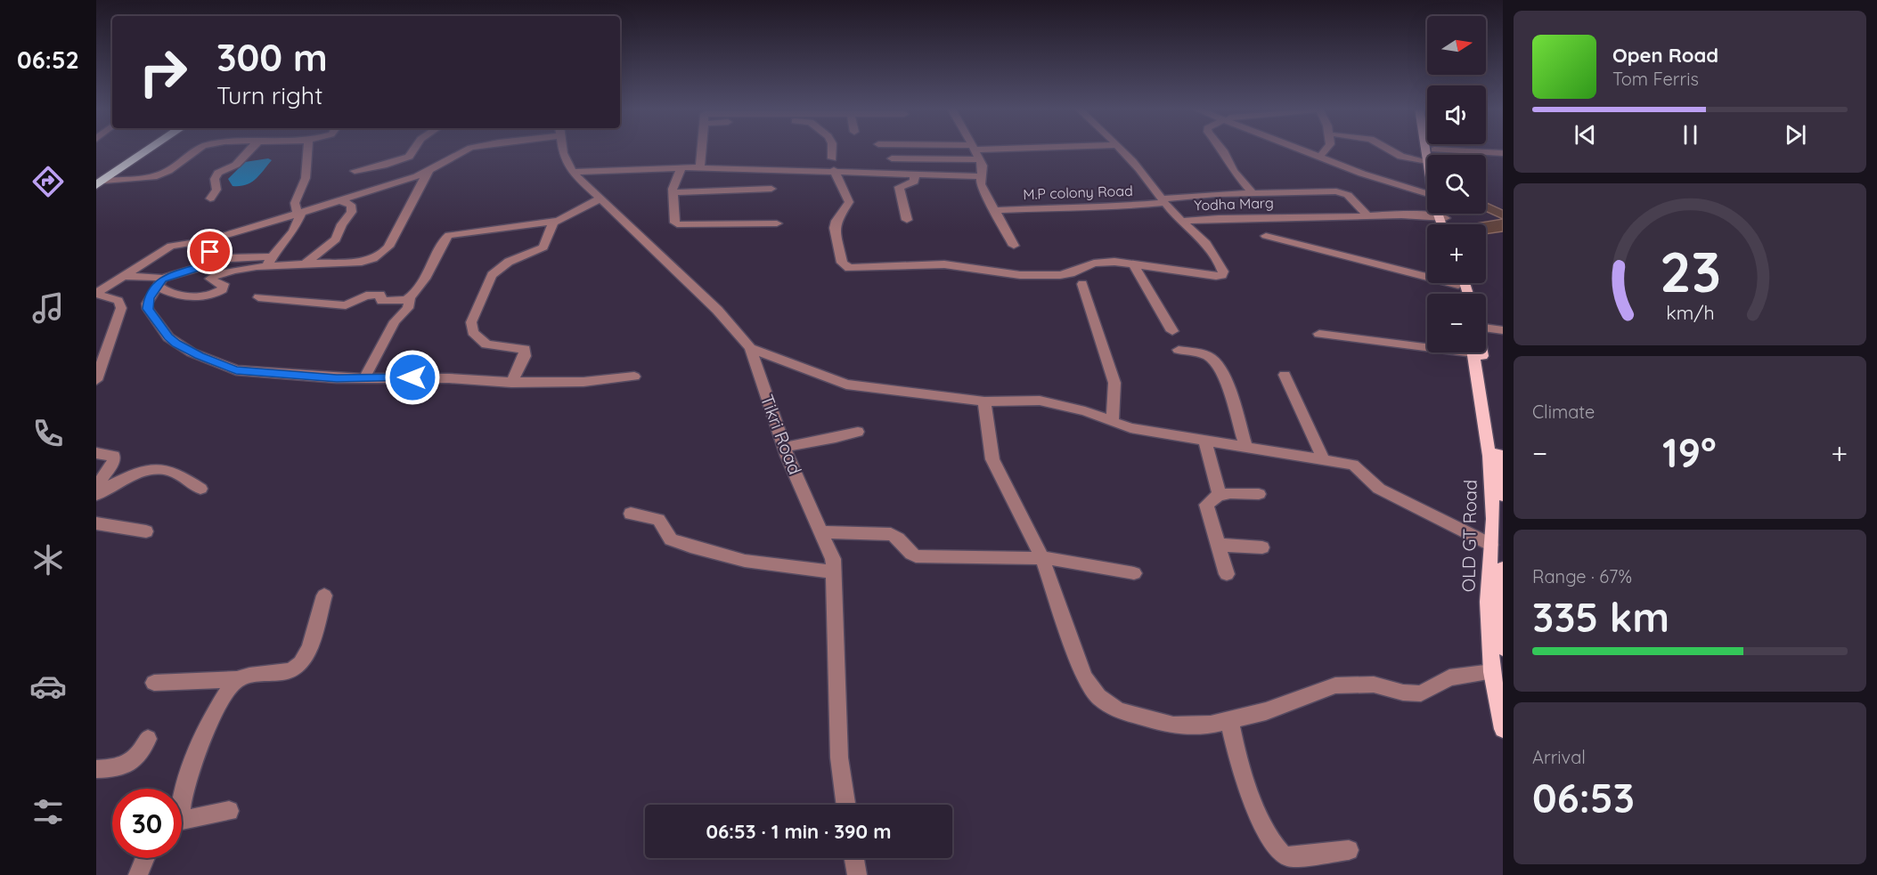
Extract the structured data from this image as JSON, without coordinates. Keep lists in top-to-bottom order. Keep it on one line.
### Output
{"streets":{"main road":["OLD GT Road"],"street":["M.P colony Road","Yodha Marg","Tikri Road"]},"crossings":[["M.P colony Road","Yodha Marg"]],"north":"right","page":{"tabs":"06:52","map_buttons":["+","−"],"turn":["300 m","Turn right"],"song":["Open Road","Tom Ferris"],"tile":["Climate",["Range · 67%","335 km"],["Arrival","06:53"]],"heat":["−","19°","+"],"limit":"30","trip":"06:53 · 1 min · 390 m","gauge":["23","km/h"]}}
